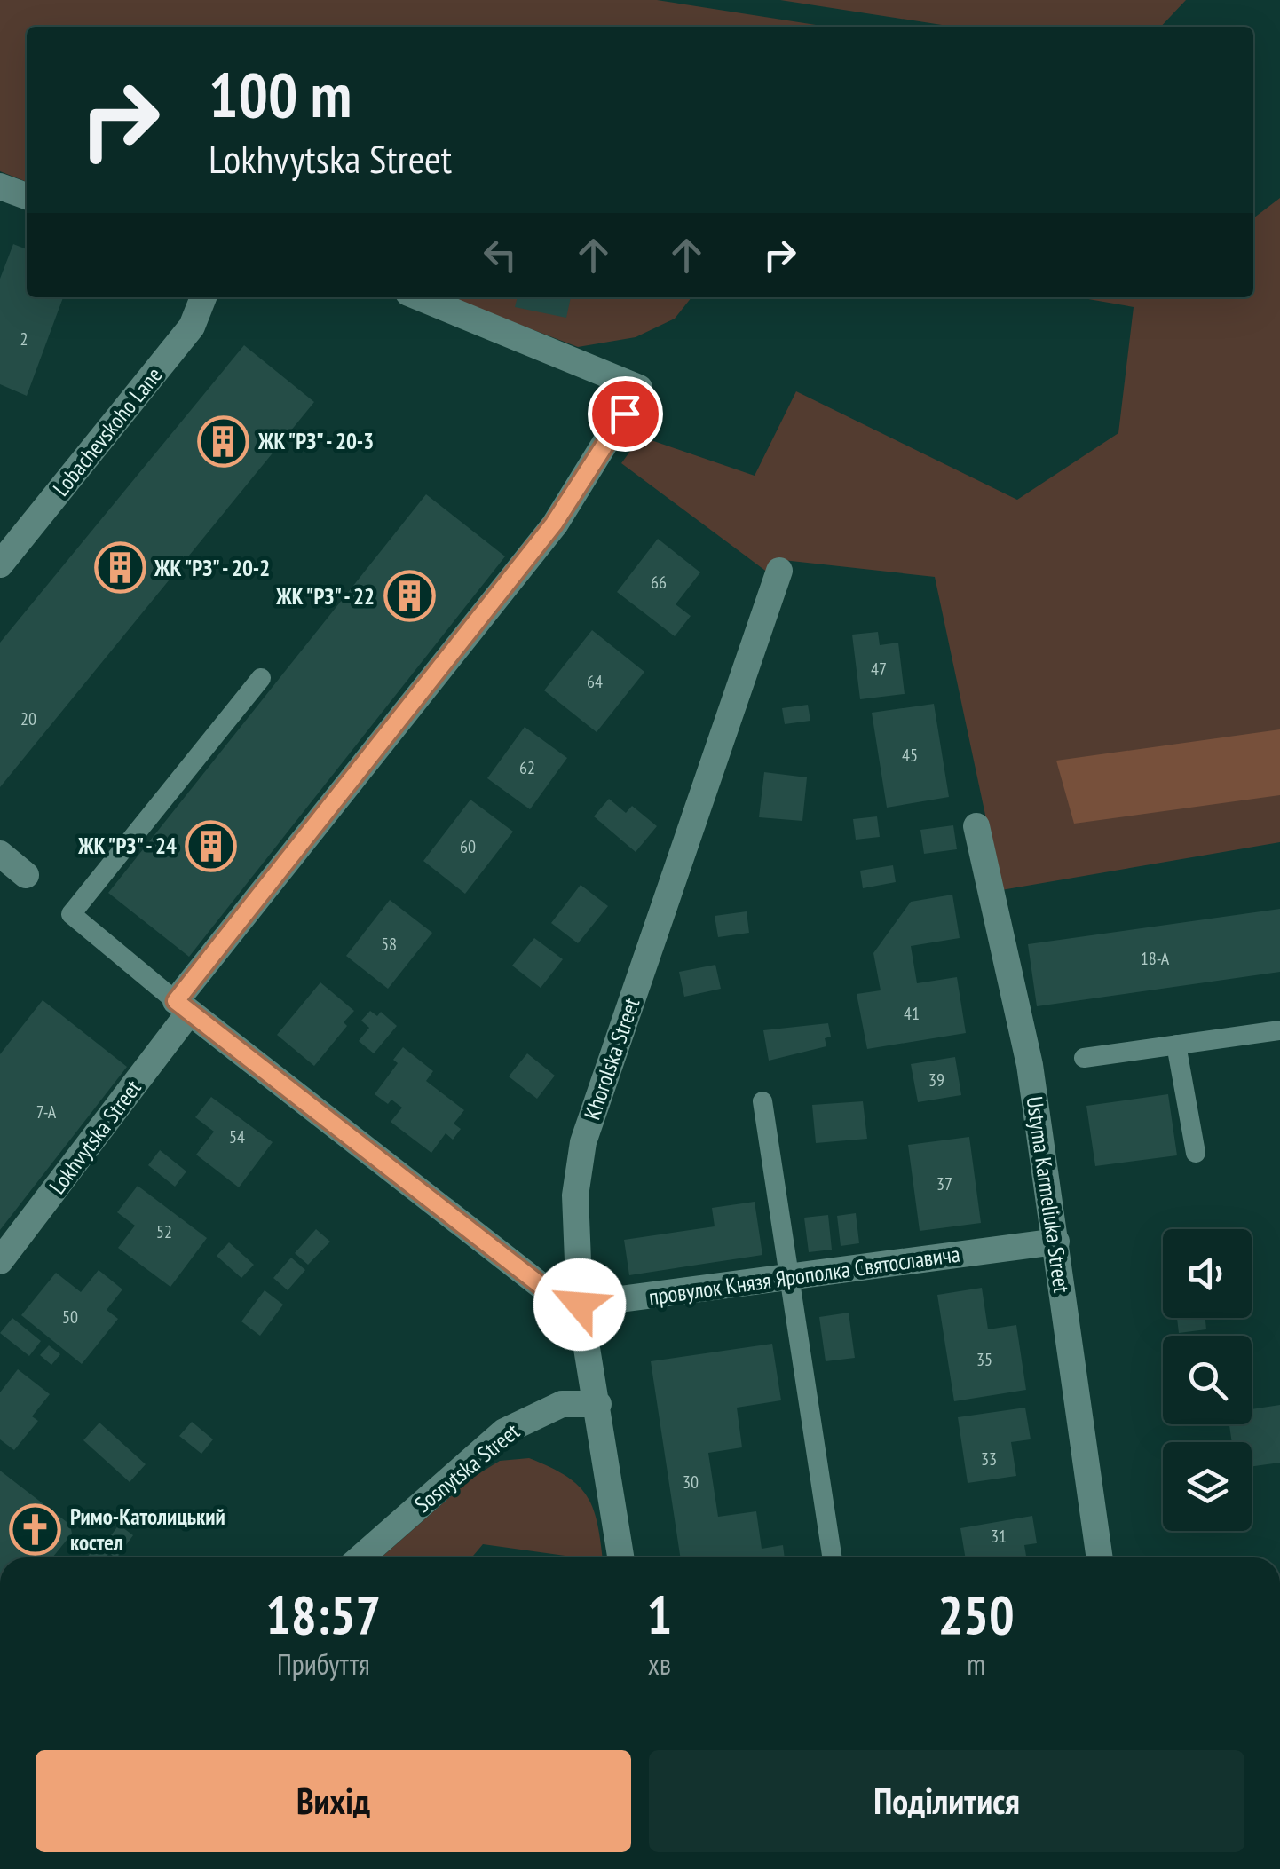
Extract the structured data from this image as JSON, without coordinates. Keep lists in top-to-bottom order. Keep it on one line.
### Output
{"streets":{"street":["Lobachevskoho Lane","Khorolska Street","Lokhvytska Street","Ustyma Karmeliuka Street","провулок Князя Ярополка Святославича","Sosnytska Street"]},"crossings":[["Khorolska Street","провулок Князя Ярополка Святославича"],["Khorolska Street","Sosnytska Street"],["Ustyma Karmeliuka Street","провулок Князя Ярополка Святославича"]],"places":{"building":["ЖК \"РЗ\" - 20-3","ЖК \"РЗ\" - 20-2","ЖК \"РЗ\" - 22","ЖК \"РЗ\" - 24"],"church":["Римо-Католицький костел"]},"house_numbers":["2","66","47","64","20","45","62","60","58","18-А","41","39","7-А","54","37","52","50","35","33","30","31"],"page":{"turn":["100 m","Lokhvytska Street"],"eta":["18:57","Прибуття","1","хв","250","m"],"buttons":["Вихід","Поділитися"]}}
